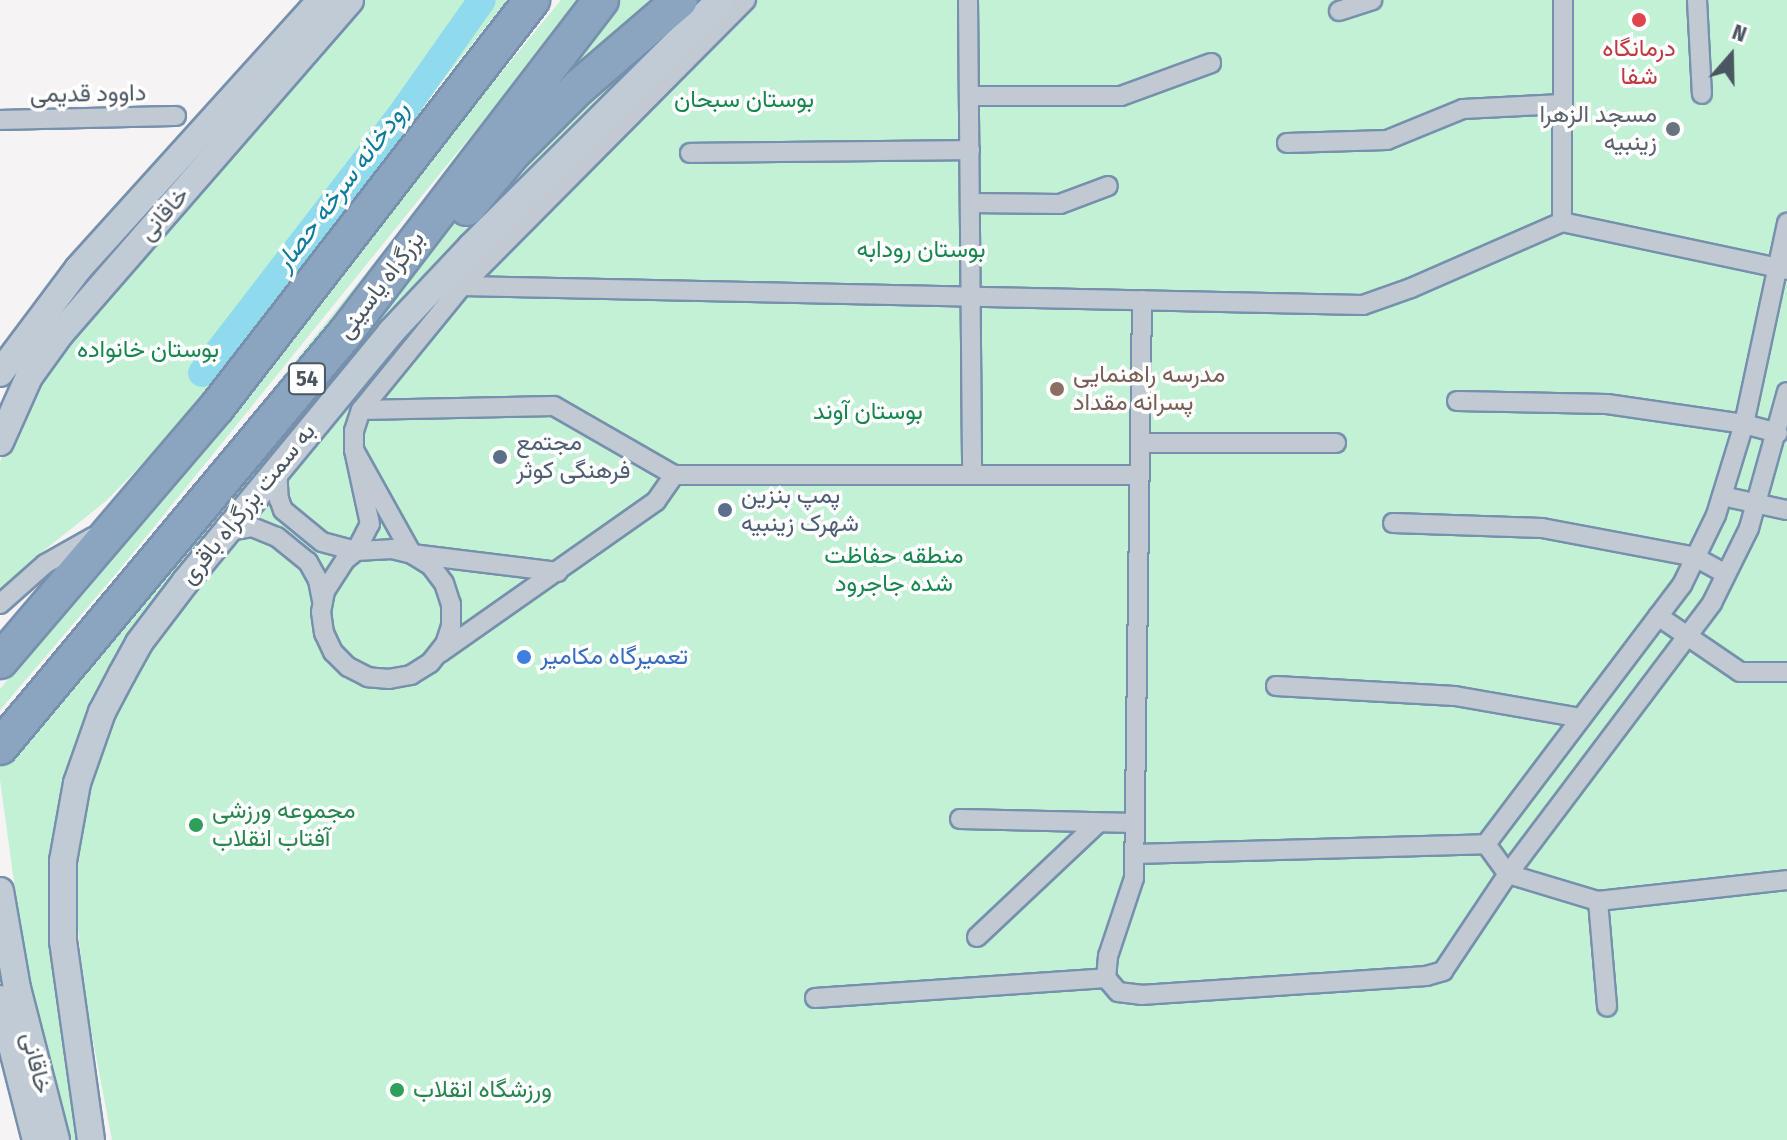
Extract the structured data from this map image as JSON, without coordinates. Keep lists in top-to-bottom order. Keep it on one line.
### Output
{"streets":{"highway":["بزرگراه یاسینی","54"],"main road":["خاقانی","به سمت بزرگراه باقری"],"street":["داوود قدیمی"]},"water":["رودخانه سرخه حصار"],"parks":["بوستان سبحان","بوستان رودابه","بوستان خانواده","بوستان آوند","منطقه حفاظت شده جاجرود"],"places":["درمانگاه شفا","مسجد الزهرا زینبیه","مدرسه راهنمایی پسرانه مقداد","مجتمع فرهنگی کوثر","پمپ بنزین شهرک زینبیه","تعمیرگاه مکامیر","مجموعه ورزشی آفتاب انقلاب","ورزشگاه انقلاب"],"north":"top"}
